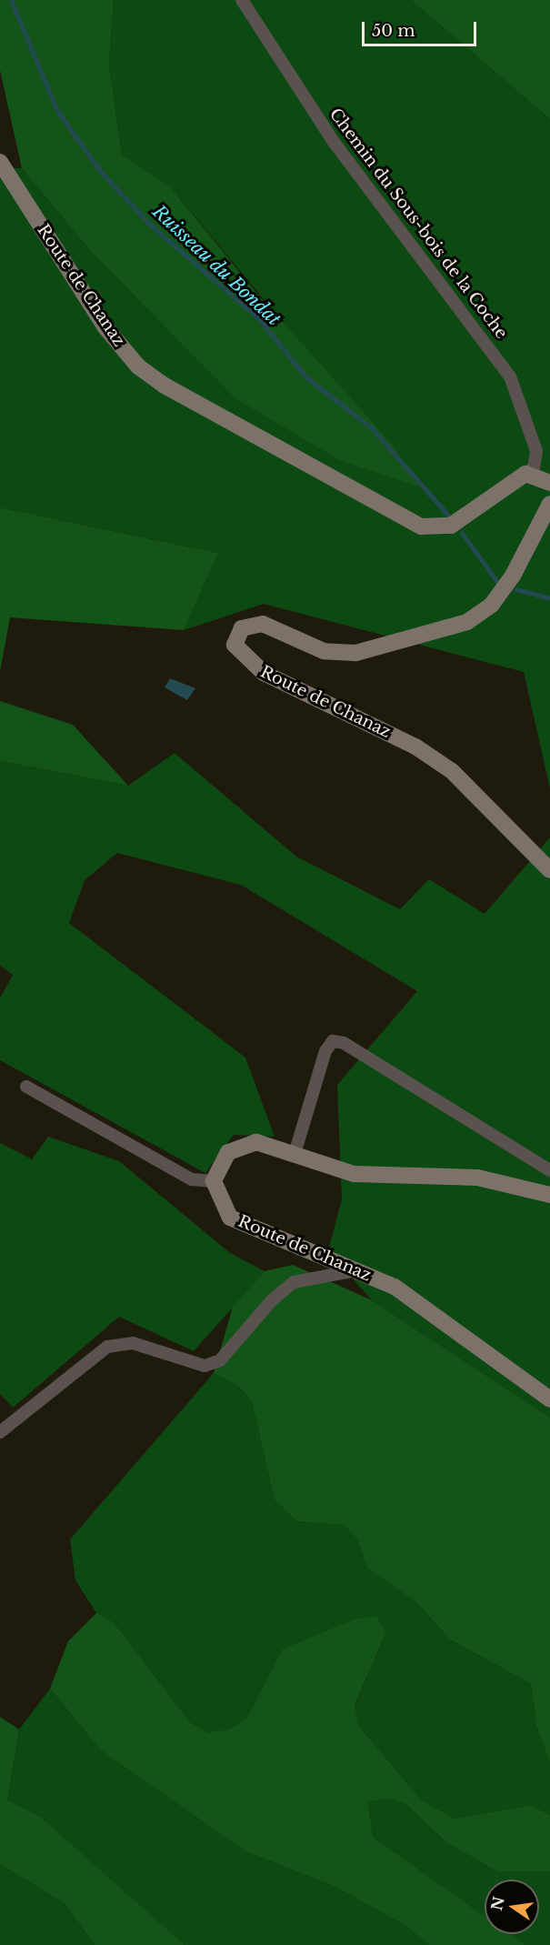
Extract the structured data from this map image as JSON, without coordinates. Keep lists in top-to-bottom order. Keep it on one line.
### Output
{"streets":{"street":["Chemin du Sous-bois de la Coche","Route de Chanaz"]},"crossings":[["Chemin du Sous-bois de la Coche","Route de Chanaz"]],"water":["Ruisseau du Bondat"],"scale_bar":"50 m","north":"left"}
